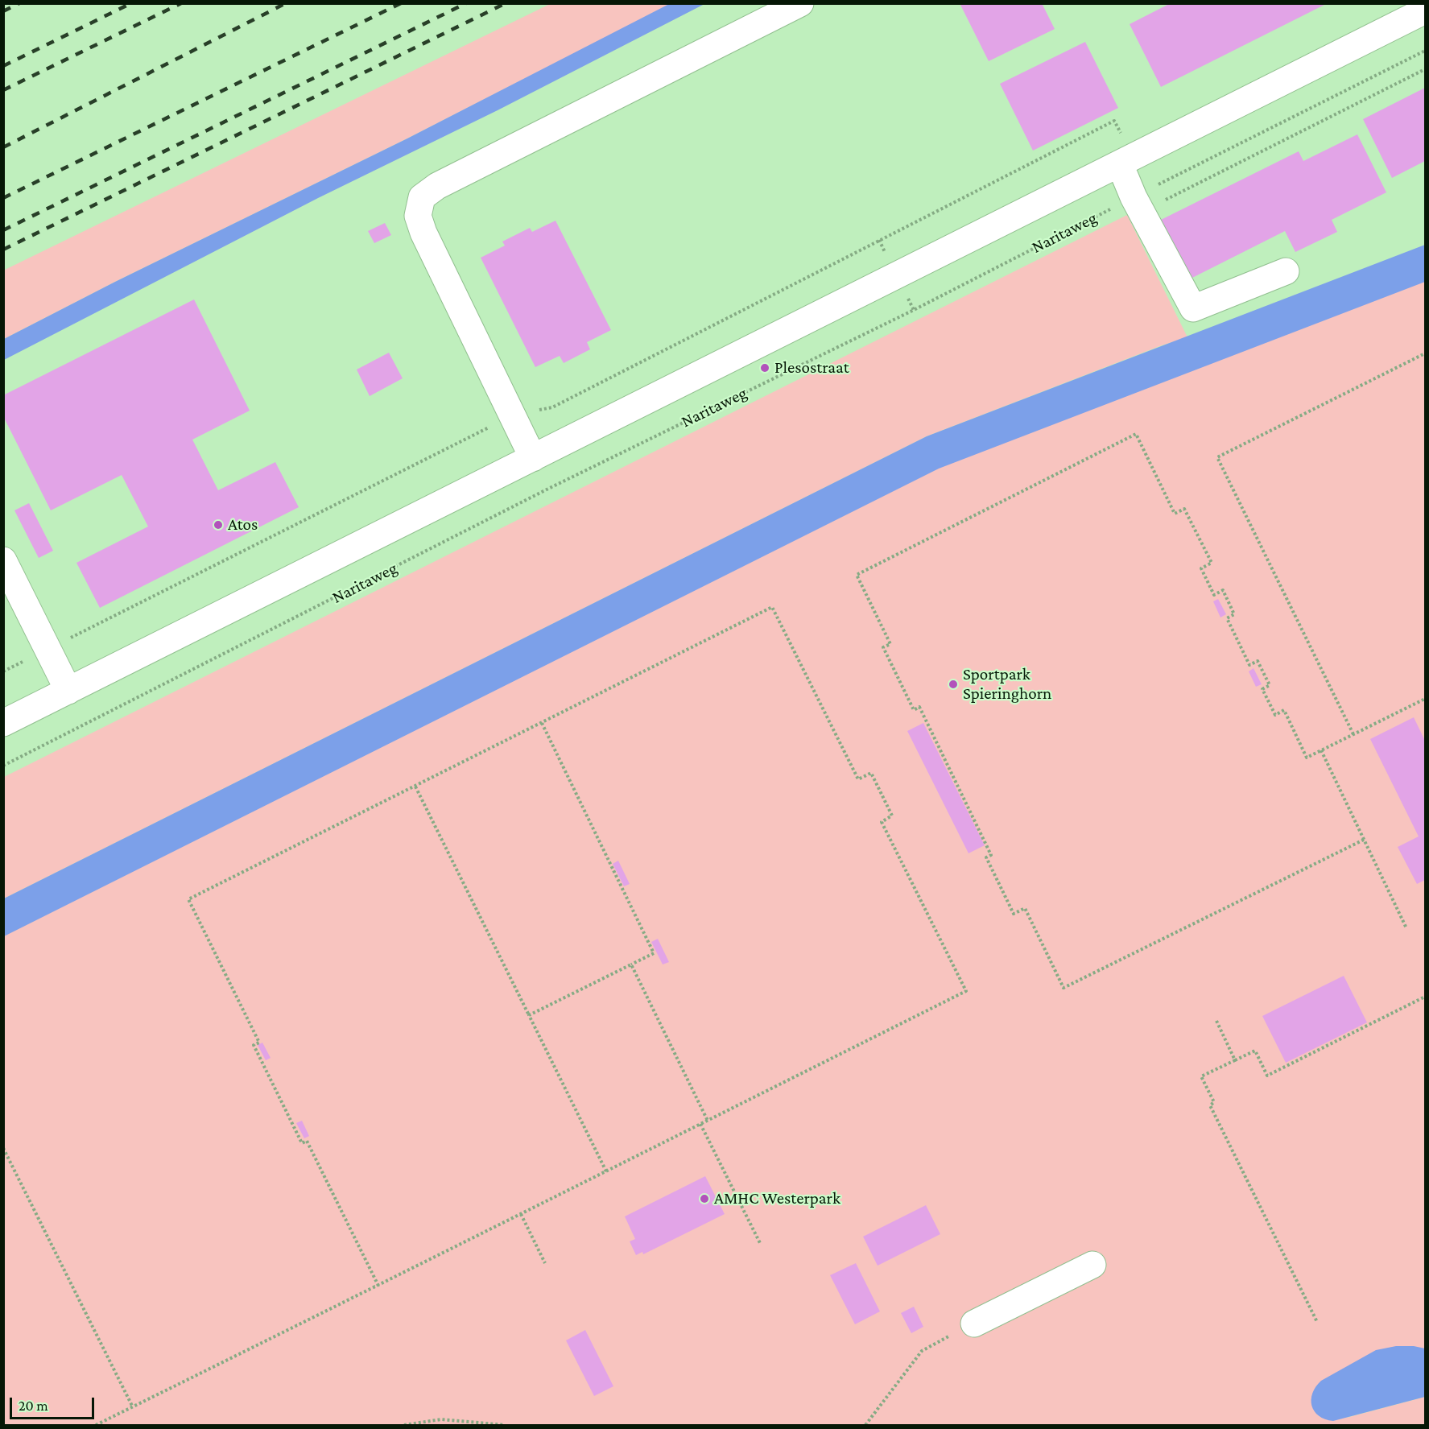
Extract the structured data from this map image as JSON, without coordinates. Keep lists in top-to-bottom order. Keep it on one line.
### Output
{"streets":{"street":["Naritaweg"]},"places":["Plesostraat","Atos","Sportpark Spieringhorn","AMHC Westerpark"],"scale_bar":"20 m"}
